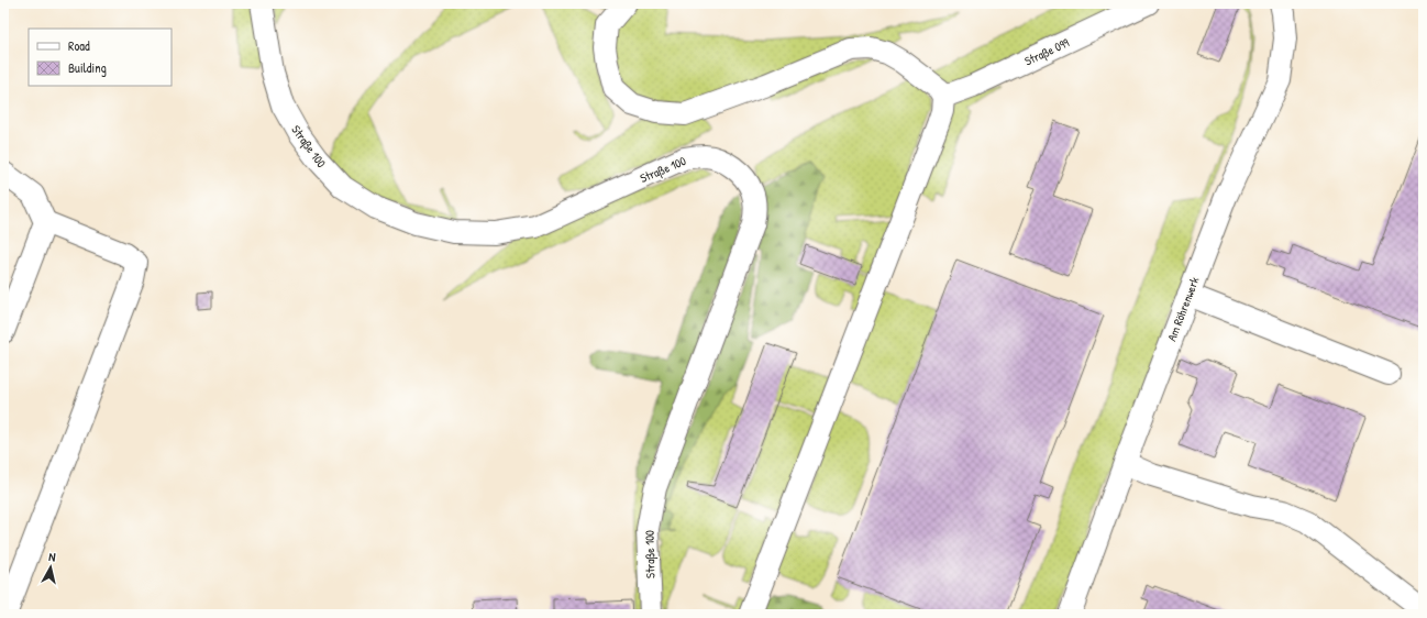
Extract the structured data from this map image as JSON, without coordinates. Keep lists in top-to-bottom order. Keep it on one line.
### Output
{"streets":{"street":["Straße 099","Straße 100","Am Röhrenwerk"]},"legend":["Road","Building"],"north":"top"}
